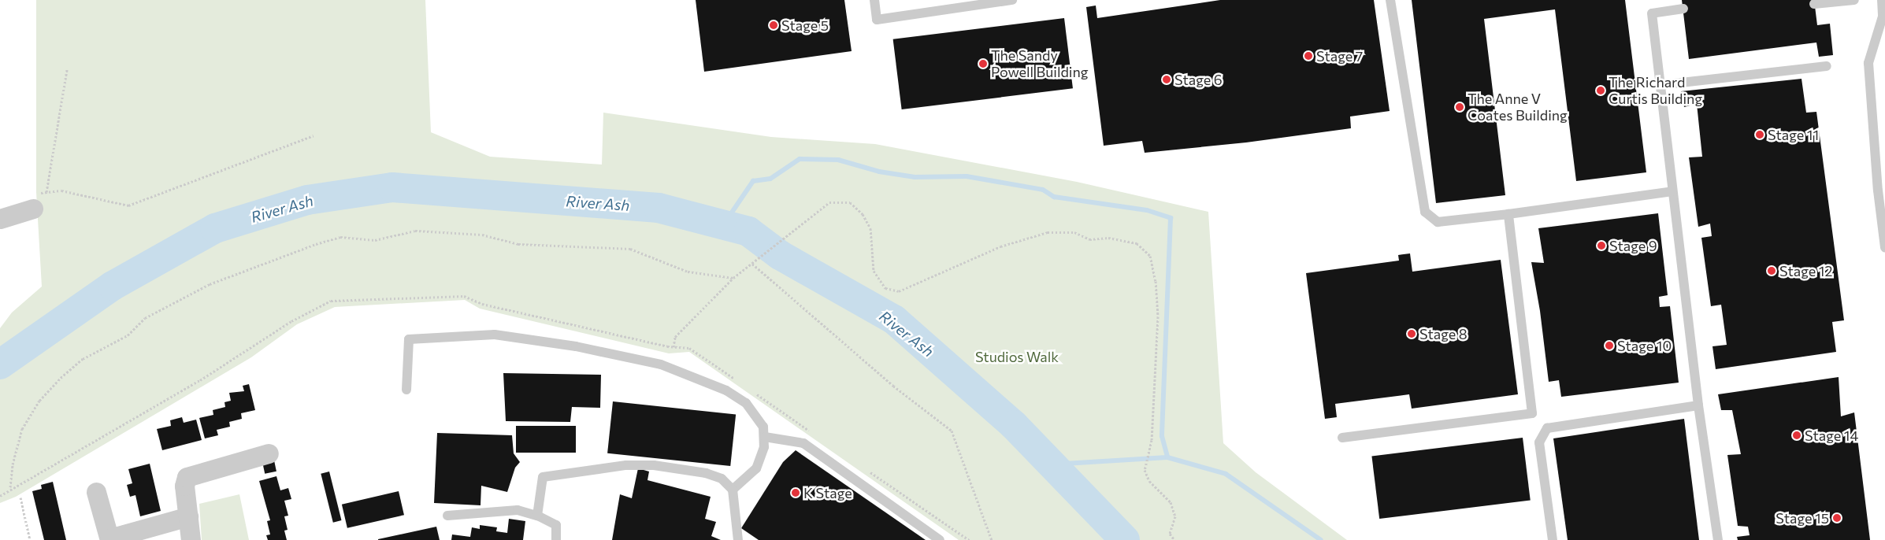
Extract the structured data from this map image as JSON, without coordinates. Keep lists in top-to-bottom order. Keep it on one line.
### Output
{"water":["River Ash"],"parks":["Studios Walk"],"places":["Stage 5","Stage 7","The Sandy Powell Building","Stage 6","The Richard Curtis Building","The Anne V Coates Building","Stage 11","Stage 9","Stage 12","Stage 8","Stage 10","Stage 14","K Stage","Stage 15"]}
